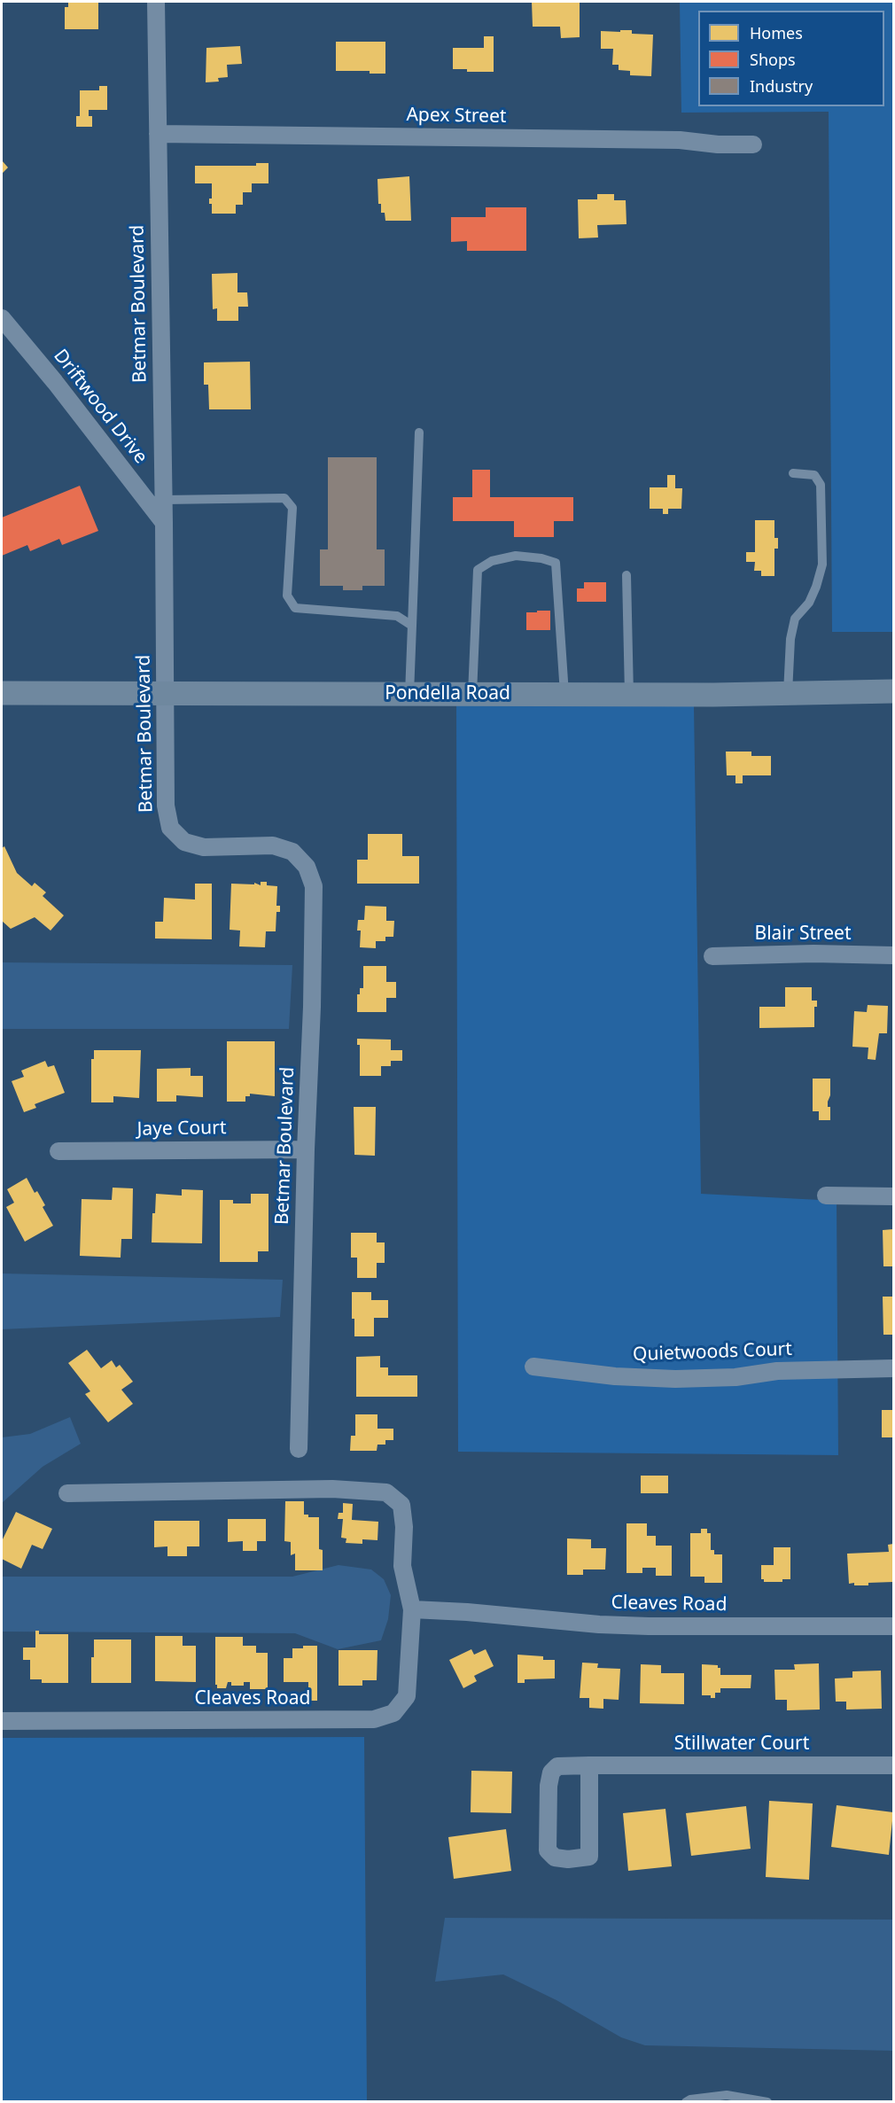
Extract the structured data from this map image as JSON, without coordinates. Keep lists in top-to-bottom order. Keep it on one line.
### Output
{"streets":{"main road":["Pondella Road"],"street":["Apex Street","Betmar Boulevard","Driftwood Drive","Blair Street","Jaye Court","Quietwoods Court","Cleaves Road","Stillwater Court"]},"crossings":[["Apex Street","Betmar Boulevard"],["Betmar Boulevard","Driftwood Drive"],["Betmar Boulevard","Pondella Road"],["Betmar Boulevard","Jaye Court"]],"legend":["Homes","Shops","Industry"]}
